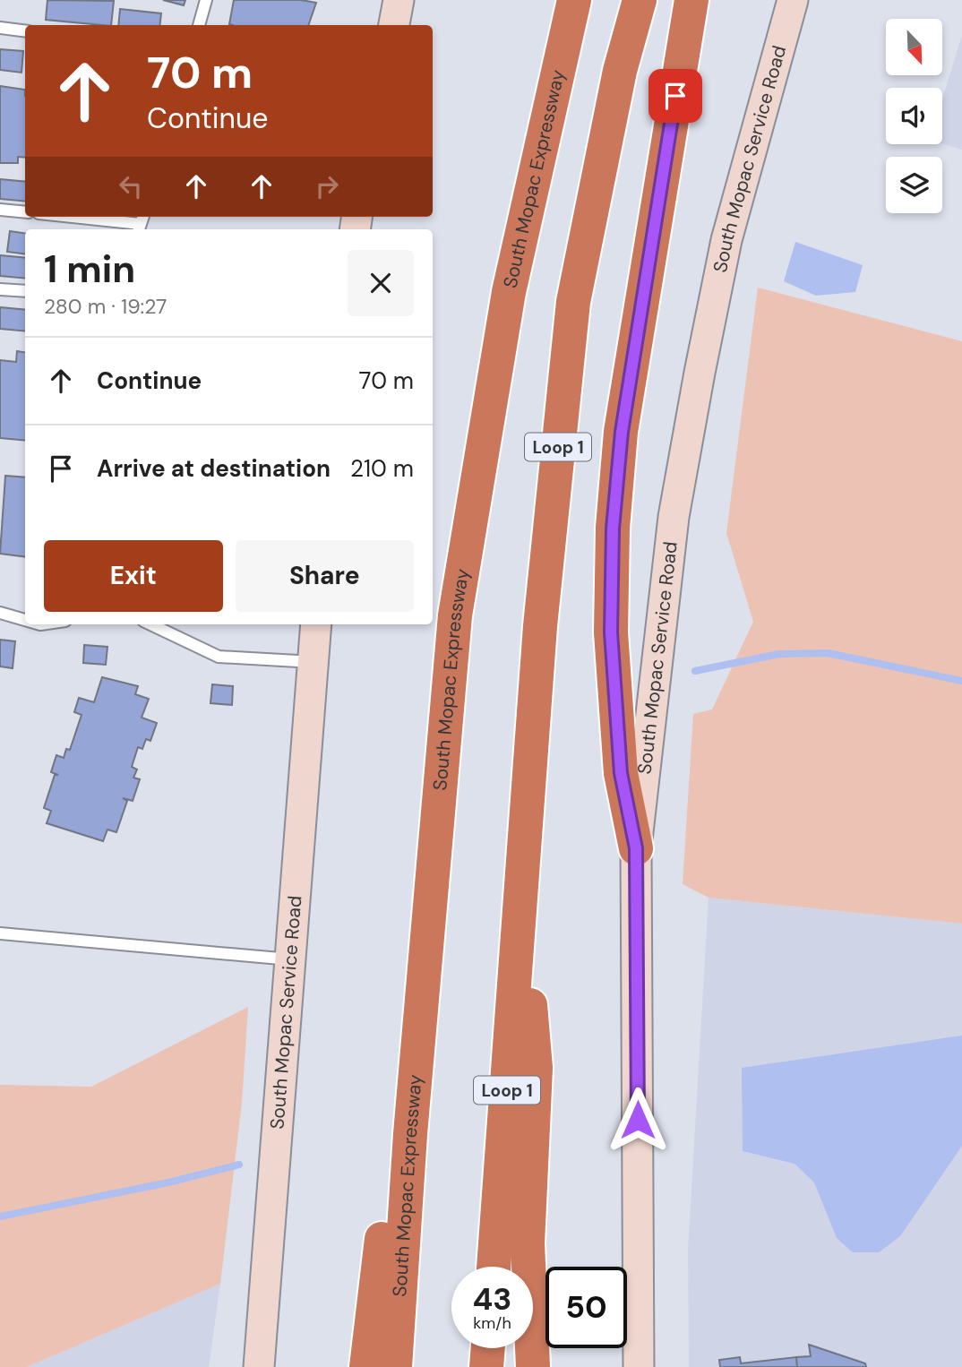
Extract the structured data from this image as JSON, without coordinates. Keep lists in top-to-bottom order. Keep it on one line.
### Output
{"streets":{"highway":["South Mopac Expressway","Loop 1"],"main road":["South Mopac Service Road"]},"north":"bottom right","page":{"turn":["70 m","Continue"],"heading":["1 min","280 m · 19:27"],"list":[{"name":"Continue","value":"70 m"},{"name":"Arrive at destination","value":"210 m"}],"buttons":["Exit","Share"],"speed":"43 km/h","limit":"50"}}
